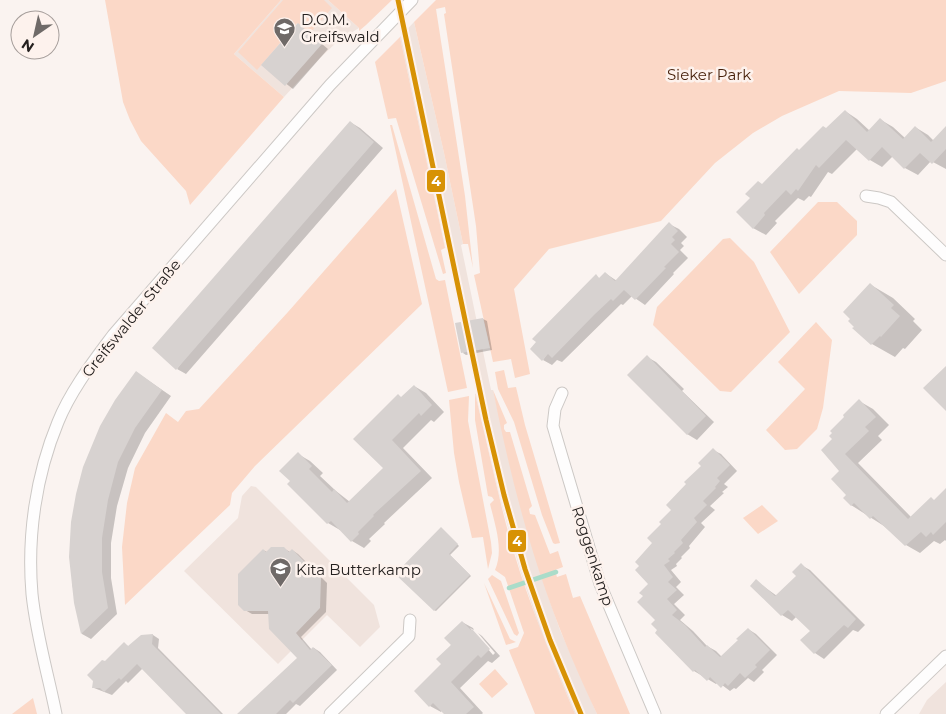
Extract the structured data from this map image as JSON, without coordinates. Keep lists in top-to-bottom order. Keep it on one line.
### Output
{"streets":{"street":["Greifswalder Straße","Roggenkamp"]},"parks":["Sieker Park"],"places":{"school or university":["D.O.M. Greifswald","Kita Butterkamp"]},"lines":["transit line 4"],"north":"bottom left"}
